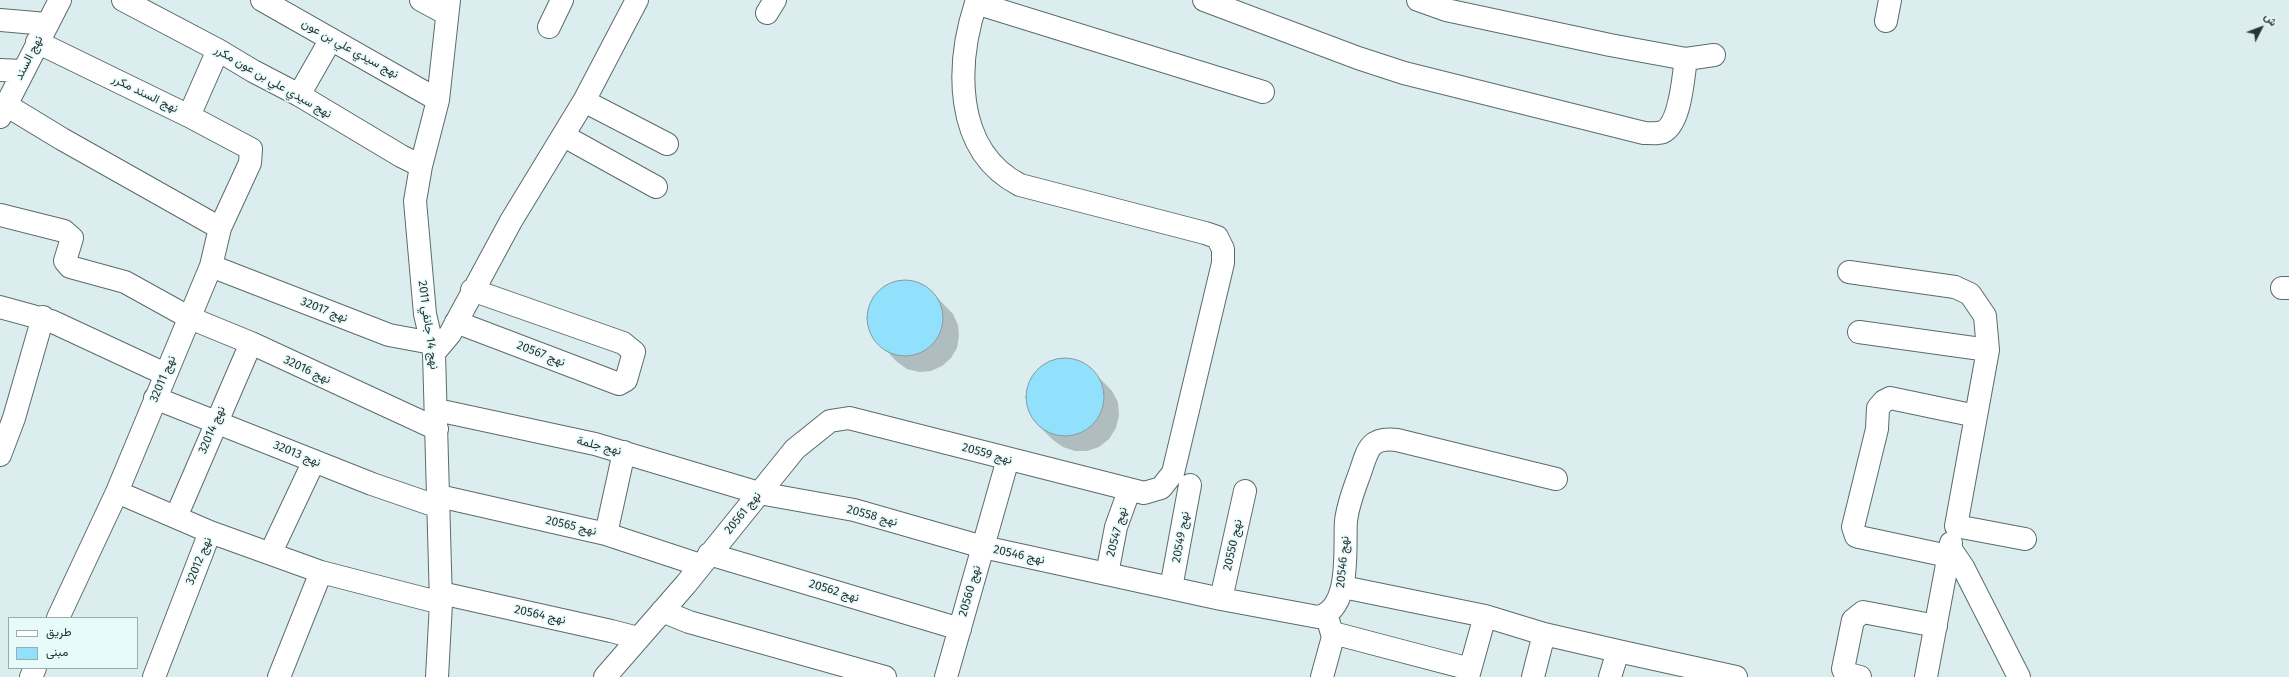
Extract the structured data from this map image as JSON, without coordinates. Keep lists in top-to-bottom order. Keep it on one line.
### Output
{"streets":{"street":["نهج سيدي علي بن عون","نهج السند","نهج سيدي علي بن عون مكرر","نهج السند مكرر","نهج 32017","نهج 14 جانفي 2011","نهج 20567","نهج 32016","نهج 32011","نهج 32014","نهج جلمة","نهج 32013","نهج 20559","نهج 20561","نهج 20558","نهج 20565","نهج 20547","نهج 20549","نهج 20550","نهج 20546","نهج 32012","نهج 20562","نهج 20560","نهج 20564"]},"crossings":[["نهج سيدي علي بن عون","نهج 14 جانفي 2011"],["نهج السند","نهج السند مكرر"],["نهج سيدي علي بن عون مكرر","نهج 14 جانفي 2011"],["نهج السند مكرر","نهج 32011"],["نهج 32017","نهج 14 جانفي 2011"],["نهج 32017","نهج 32011"],["نهج 14 جانفي 2011","نهج 32016"],["نهج 14 جانفي 2011","نهج جلمة"],["نهج 14 جانفي 2011","نهج 32013"],["نهج 14 جانفي 2011","نهج 20565"],["نهج 14 جانفي 2011","نهج 20564"],["نهج 32016","نهج 32011"],["نهج 32016","نهج 32014"],["نهج 32016","نهج جلمة"],["نهج 32011","نهج 32013"],["نهج 32014","نهج 32013"],["نهج جلمة","نهج 20561"],["نهج جلمة","نهج 20558"],["نهج 32013","نهج 20565"],["نهج 20559","نهج 20561"],["نهج 20559","نهج 20547"],["نهج 20559","نهج 20560"],["نهج 20561","نهج 20558"],["نهج 20561","نهج 20565"],["نهج 20561","نهج 20562"],["نهج 20561","نهج 20564"],["نهج 20558","نهج 20546"],["نهج 20558","نهج 20560"],["نهج 20565","نهج 20562"],["نهج 20547","نهج 20546"],["نهج 20549","نهج 20546"],["نهج 20550","نهج 20546"],["نهج 20546","نهج 20560"],["نهج 32012","نهج 20564"],["نهج 20562","نهج 20560"]],"legend":["طريق","مبنى"],"north":"top right"}
